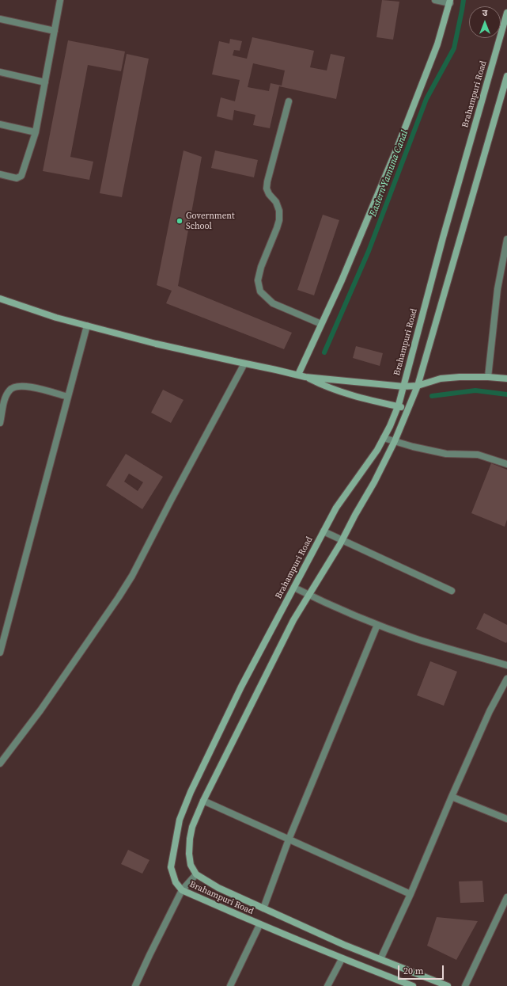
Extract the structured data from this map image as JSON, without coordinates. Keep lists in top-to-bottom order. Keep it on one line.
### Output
{"streets":{"street":["Brahampuri Road"]},"water":["Eastern Yamuna Canal"],"places":["Government School"],"scale_bar":"20 m","north":"top"}
